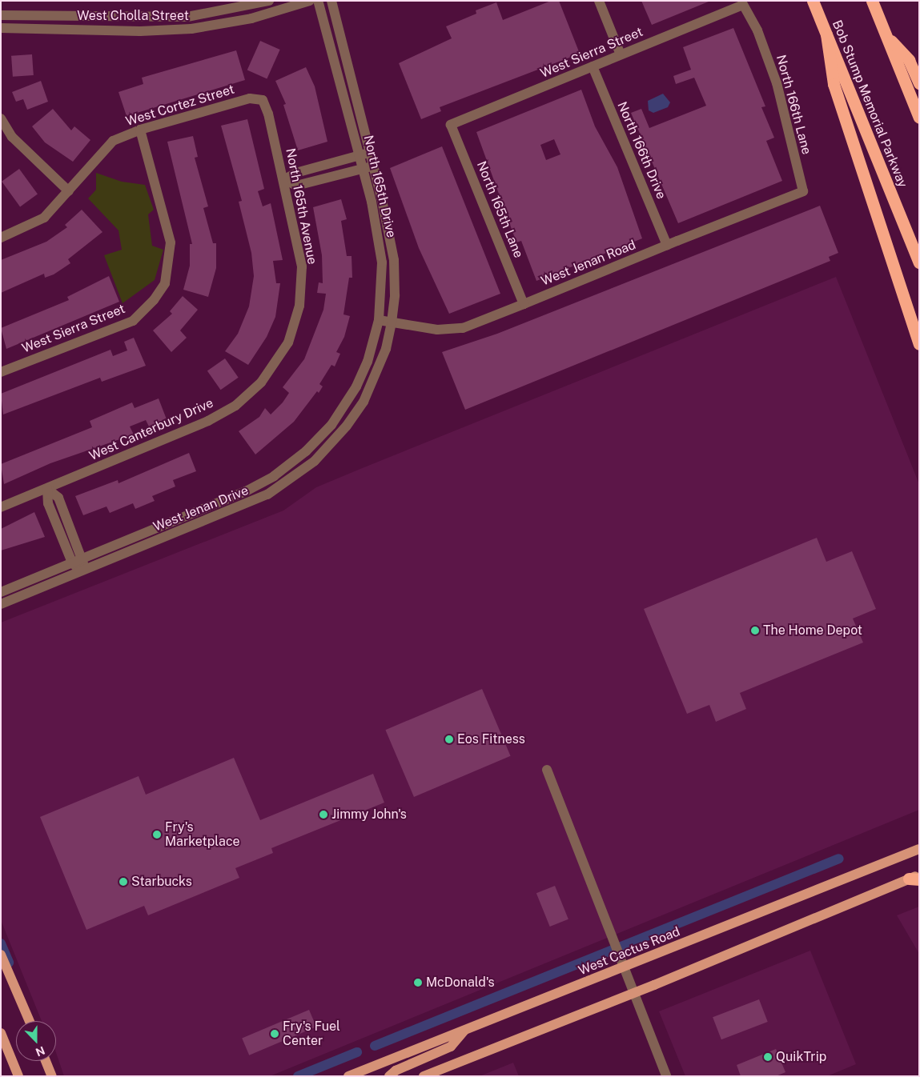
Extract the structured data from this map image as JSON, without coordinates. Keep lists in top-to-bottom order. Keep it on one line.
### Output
{"streets":{"highway":["Bob Stump Memorial Parkway"],"main road":["West Cactus Road"],"street":["West Cholla Street","West Sierra Street","North 166th Lane","West Cortez Street","North 166th Drive","North 165th Drive","North 165th Avenue","North 165th Lane","West Jenan Road","West Canterbury Drive","West Jenan Drive"]},"crossings":[["West Sierra Street","North 166th Lane"],["West Sierra Street","West Cortez Street"],["West Sierra Street","North 166th Drive"],["West Sierra Street","North 165th Lane"],["North 166th Lane","West Jenan Road"],["West Cortez Street","North 165th Avenue"],["North 166th Drive","West Jenan Road"],["North 165th Drive","West Jenan Road"],["North 165th Drive","West Jenan Drive"],["North 165th Avenue","West Canterbury Drive"],["North 165th Lane","West Jenan Road"]],"places":["The Home Depot","Eos Fitness","Jimmy John's","Fry's Marketplace","Starbucks","McDonald's","Fry's Fuel Center","QuikTrip"],"north":"bottom"}
